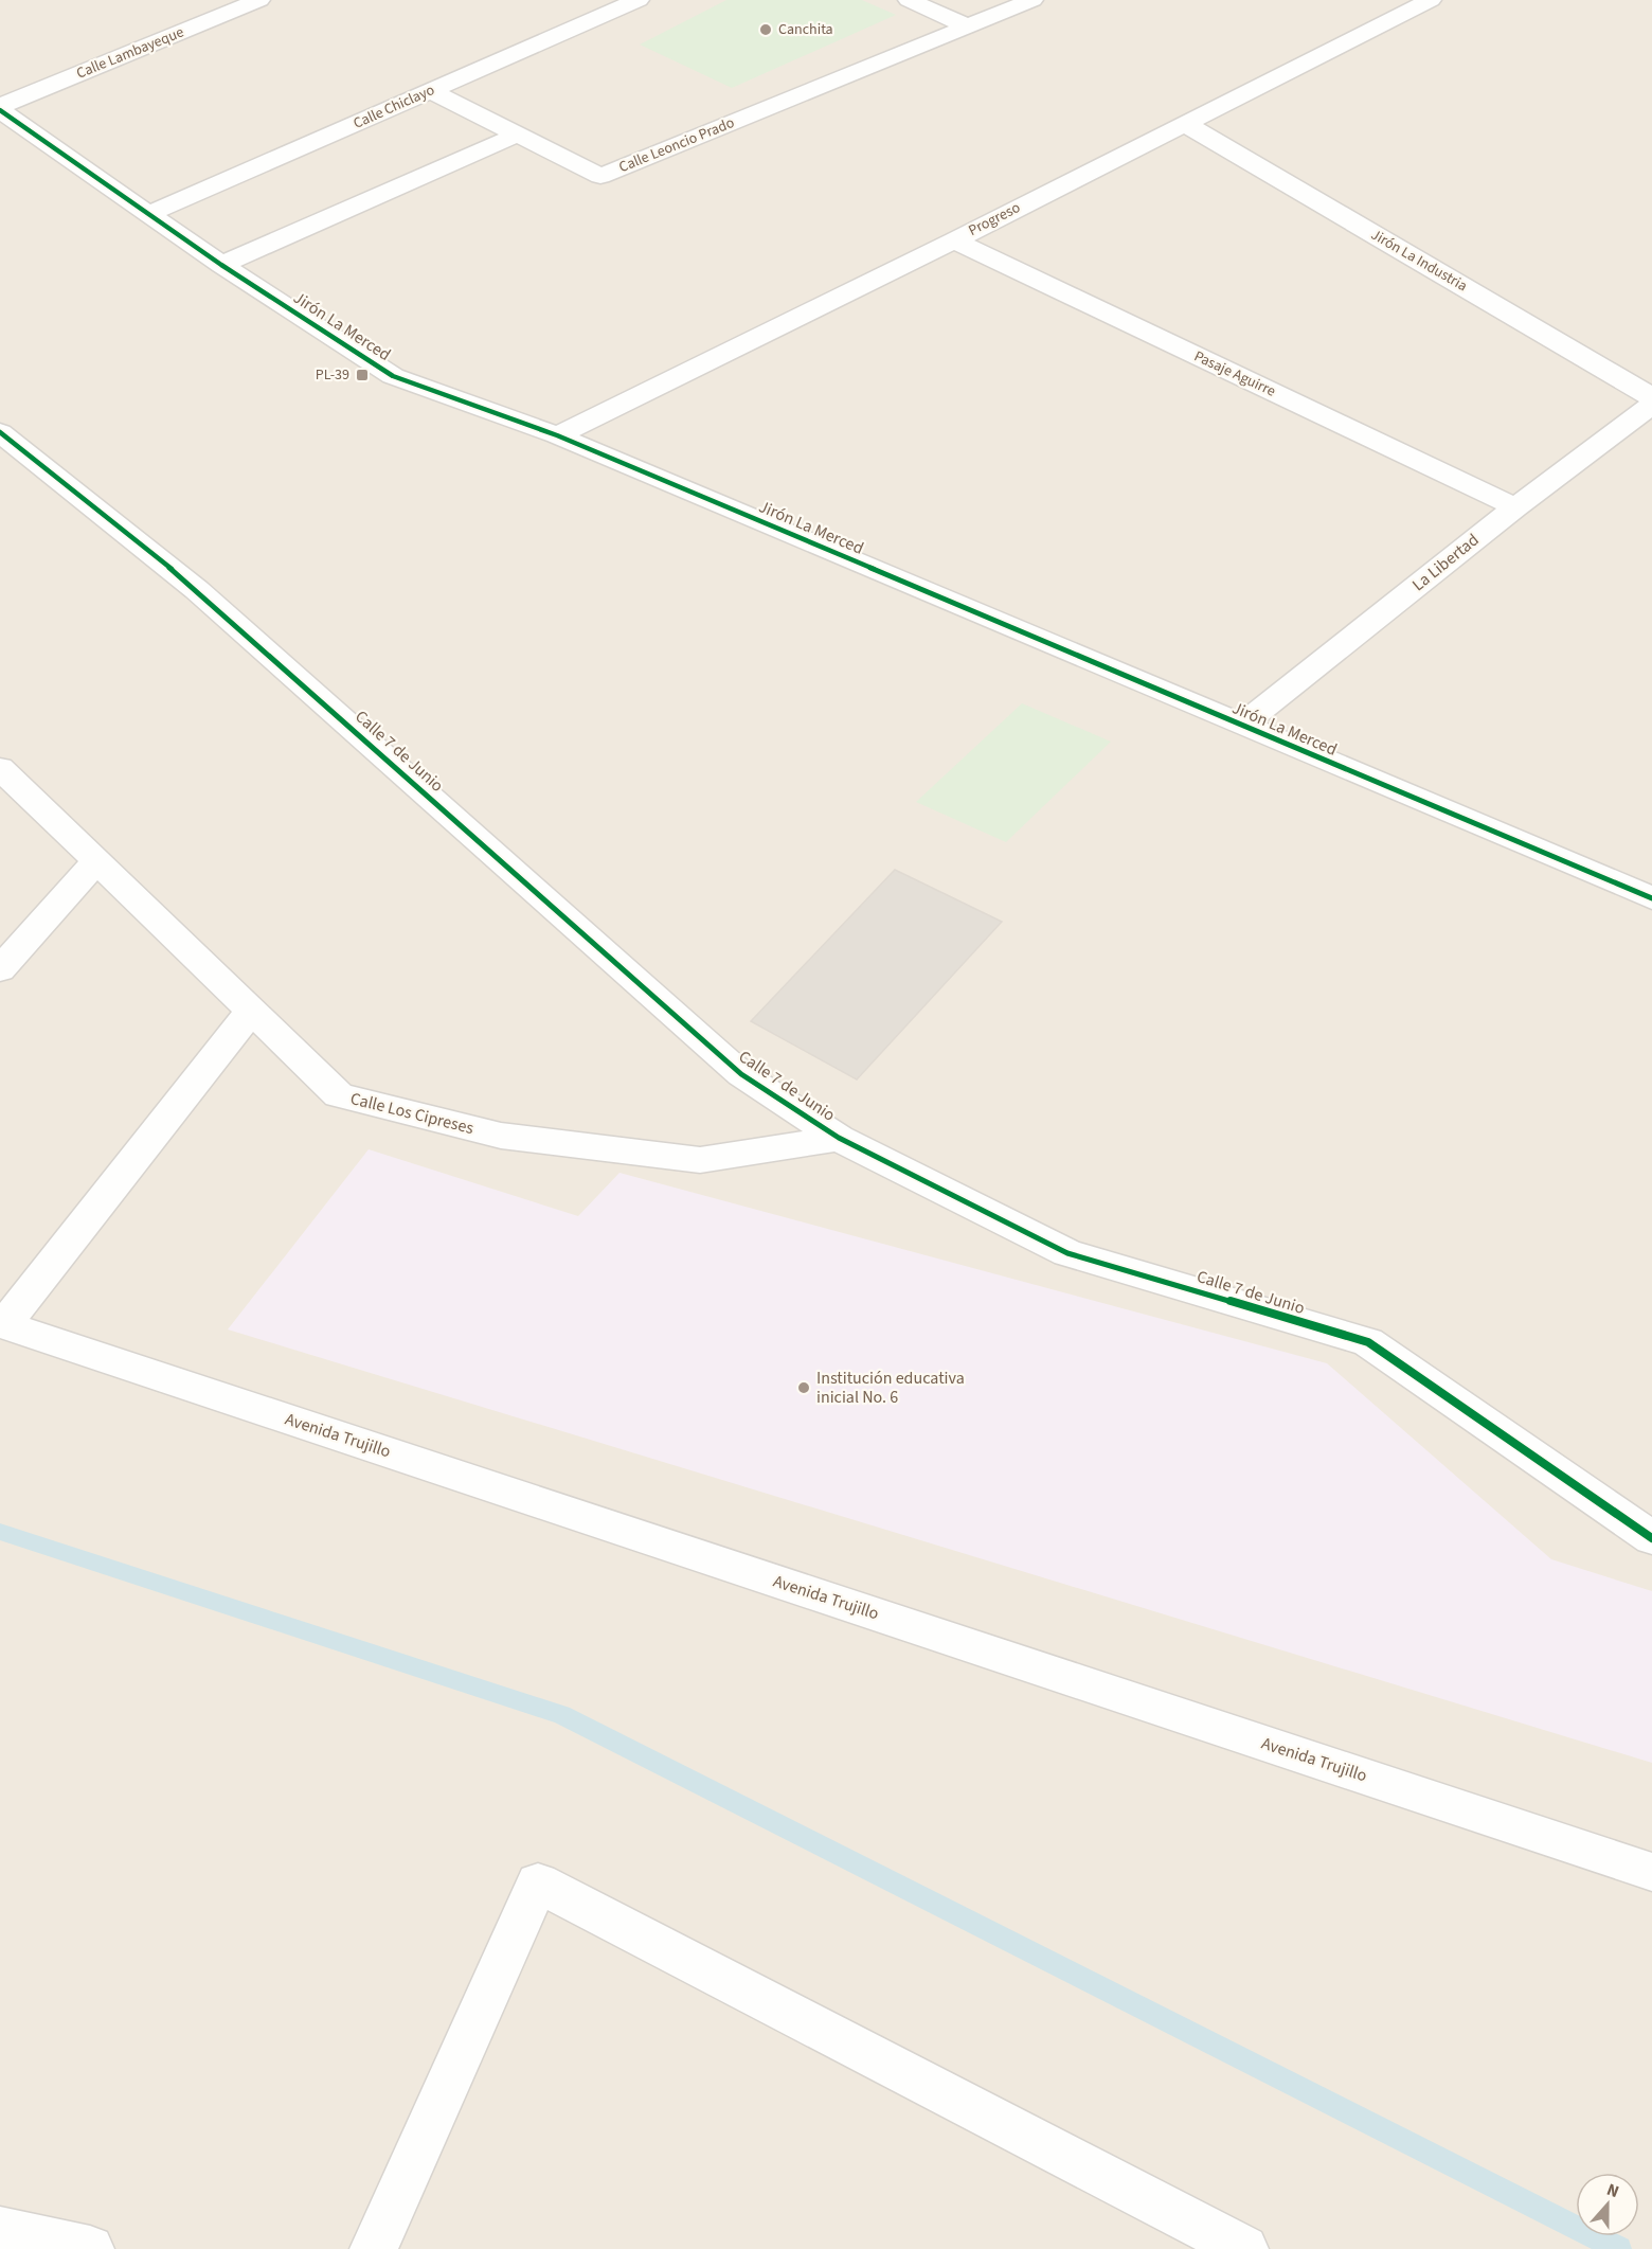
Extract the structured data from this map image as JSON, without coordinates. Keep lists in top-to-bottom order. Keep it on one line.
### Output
{"streets":{"street":["Calle Lambayeque","Calle Chiclayo","Calle Leoncio Prado","Progreso","Jirón La Industria","Jirón La Merced","Pasaje Aguirre","La Libertad","Calle 7 de Junio","Calle Los Cipreses","Avenida Trujillo"]},"crossings":[["Calle Lambayeque","Jirón La Merced"],["Calle Chiclayo","Calle Leoncio Prado"],["Calle Chiclayo","Jirón La Merced"],["Progreso","Jirón La Industria"],["Progreso","Jirón La Merced"],["Progreso","Pasaje Aguirre"],["Jirón La Merced","La Libertad"],["Pasaje Aguirre","La Libertad"],["Calle 7 de Junio","Calle Los Cipreses"]],"places":{"other":["Canchita","Institución educativa inicial No. 6"],"transit":["PL-39"]},"north":"top"}
